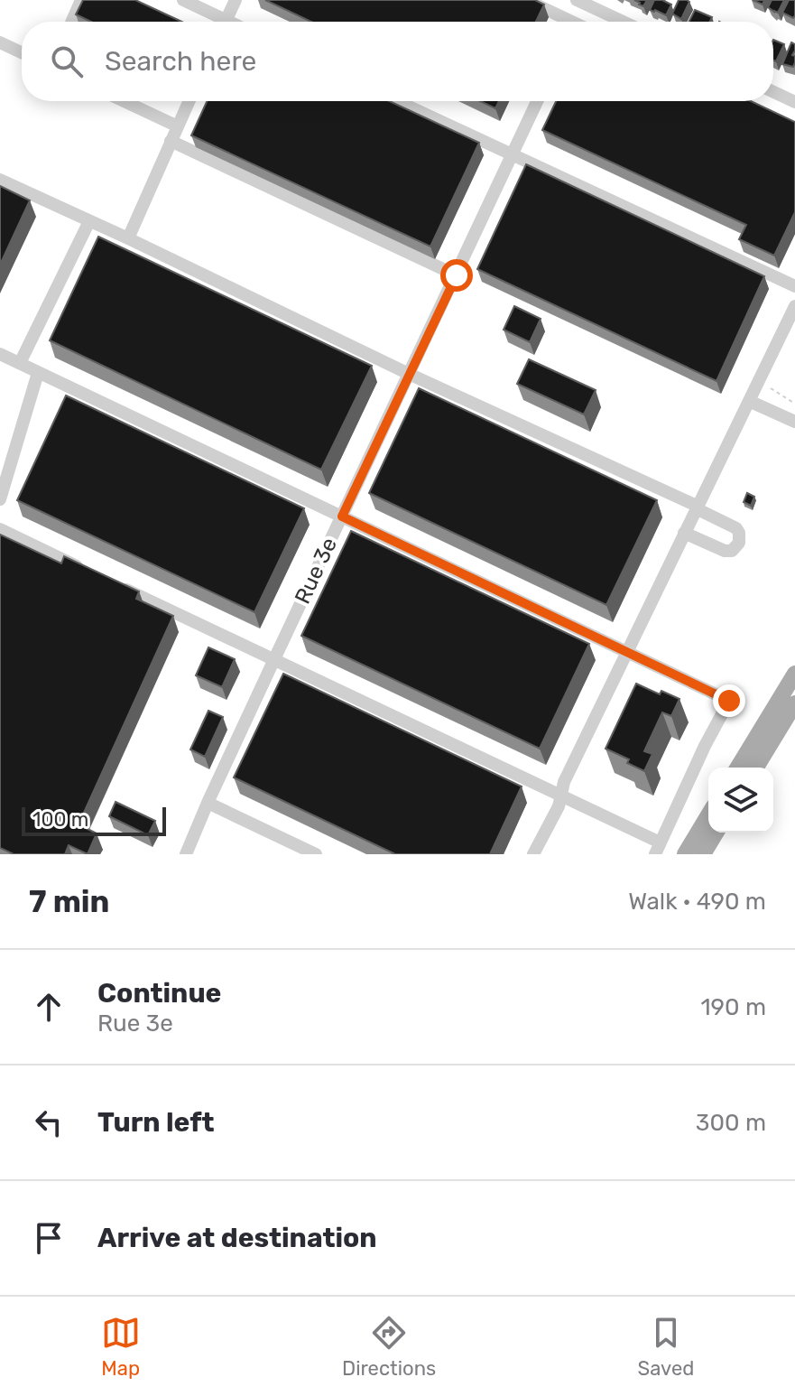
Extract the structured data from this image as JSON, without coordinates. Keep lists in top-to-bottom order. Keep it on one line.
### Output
{"streets":{"street":["Rue 3e"]},"scale_bar":"100 m","page":{"search":"Search here","scale":"100 m","heading":["7 min","Walk · 490 m"],"list":[["Continue","Rue 3e","190 m"],["Turn left","300 m"],"Arrive at destination"],"nav":["Map","Directions","Saved"]}}
